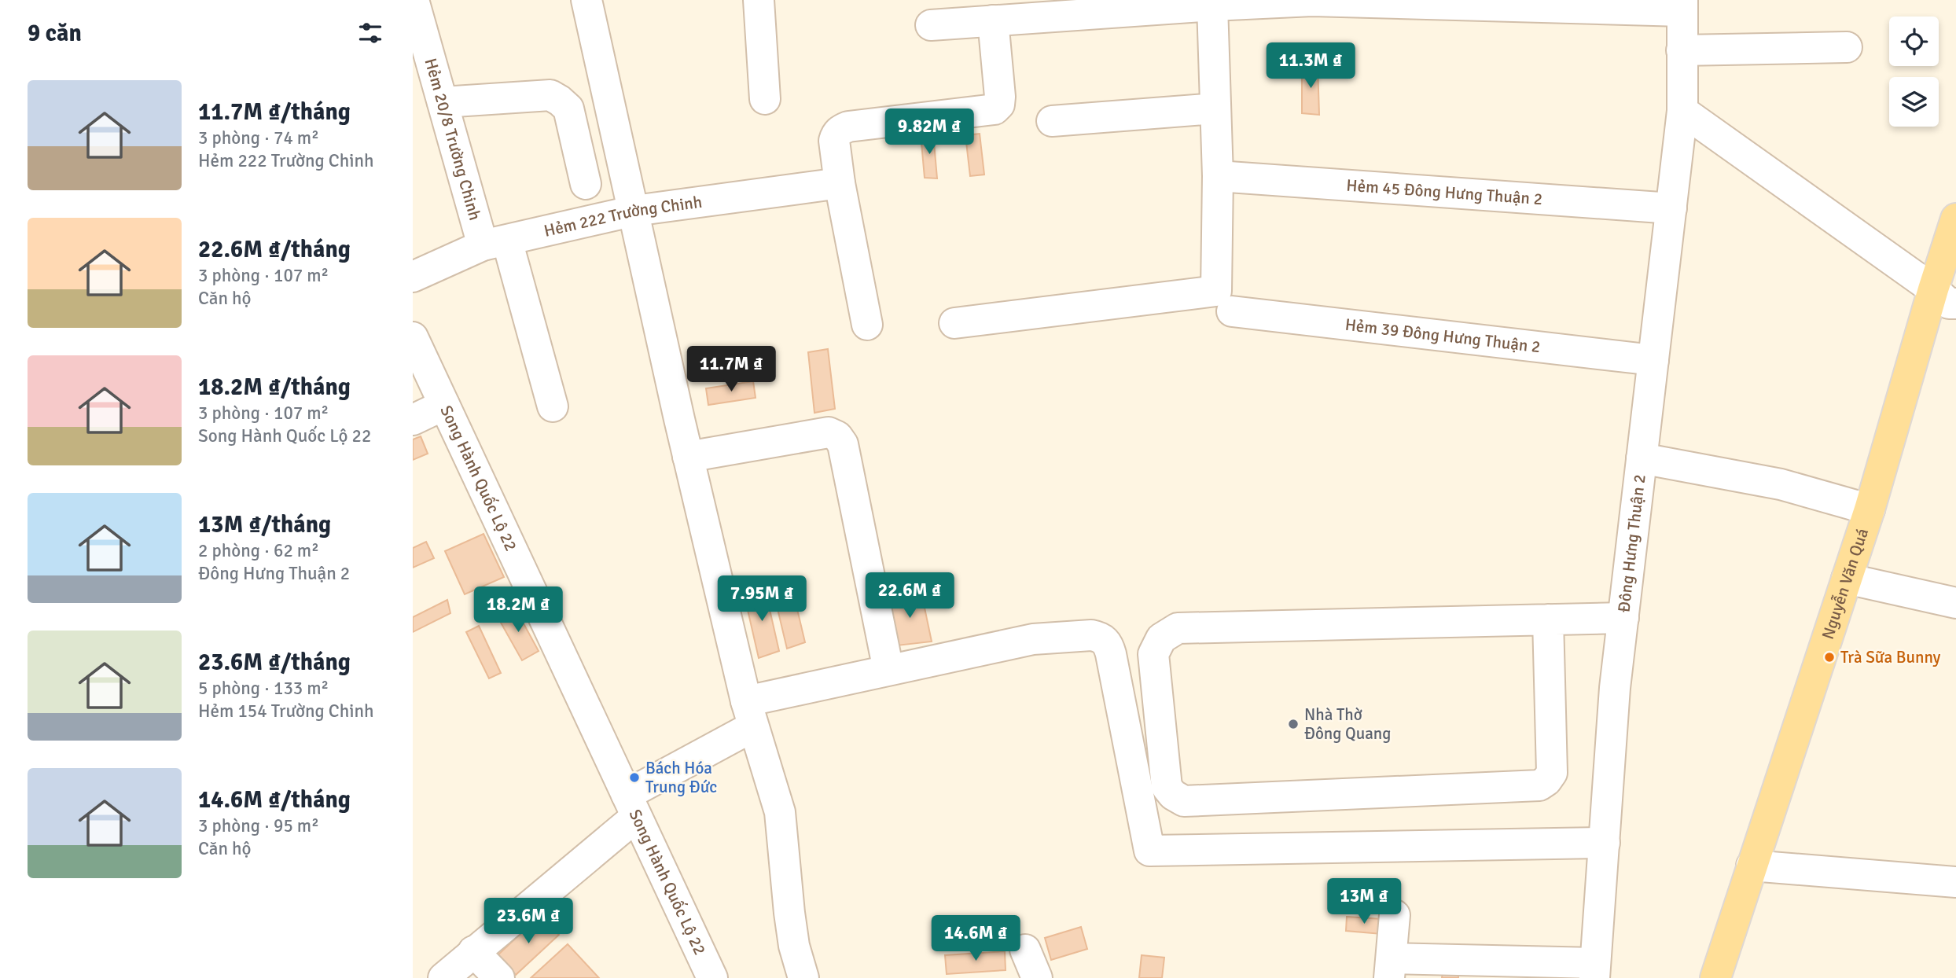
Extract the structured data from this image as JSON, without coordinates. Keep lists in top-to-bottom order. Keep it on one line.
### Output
{"streets":{"main road":["Nguyễn Văn Quá"],"street":["Hẻm 20/8 Trường Chinh","Hẻm 45 Đông Hưng Thuận 2","Hẻm 222 Trường Chinh","Hẻm 39 Đông Hưng Thuận 2","Song Hành Quốc Lộ 22","Đông Hưng Thuận 2"]},"crossings":[["Hẻm 20/8 Trường Chinh","Hẻm 222 Trường Chinh"],["Hẻm 45 Đông Hưng Thuận 2","Đông Hưng Thuận 2"],["Hẻm 39 Đông Hưng Thuận 2","Đông Hưng Thuận 2"]],"places":["Trà Sữa Bunny","Nhà Thờ Đông Quang","Bách Hóa Trung Đức"],"page":{"heading":"9 căn","price":["11.3M ₫","9.82M ₫","11.7M ₫","22.6M ₫","7.95M ₫","18.2M ₫","13M ₫","23.6M ₫","14.6M ₫"],"list":[{"name":"11.7M ₫/tháng","note":"3 phòng · 74 m² · Hẻm 222 Trường Chinh"},{"name":"22.6M ₫/tháng","note":"3 phòng · 107 m² · Căn hộ"},{"name":"18.2M ₫/tháng","note":"3 phòng · 107 m² · Song Hành Quốc Lộ 22"},{"name":"13M ₫/tháng","note":"2 phòng · 62 m² · Đông Hưng Thuận 2"},{"name":"23.6M ₫/tháng","note":"5 phòng · 133 m² · Hẻm 154 Trường Chinh"},{"name":"14.6M ₫/tháng","note":"3 phòng · 95 m² · Căn hộ"}]}}
